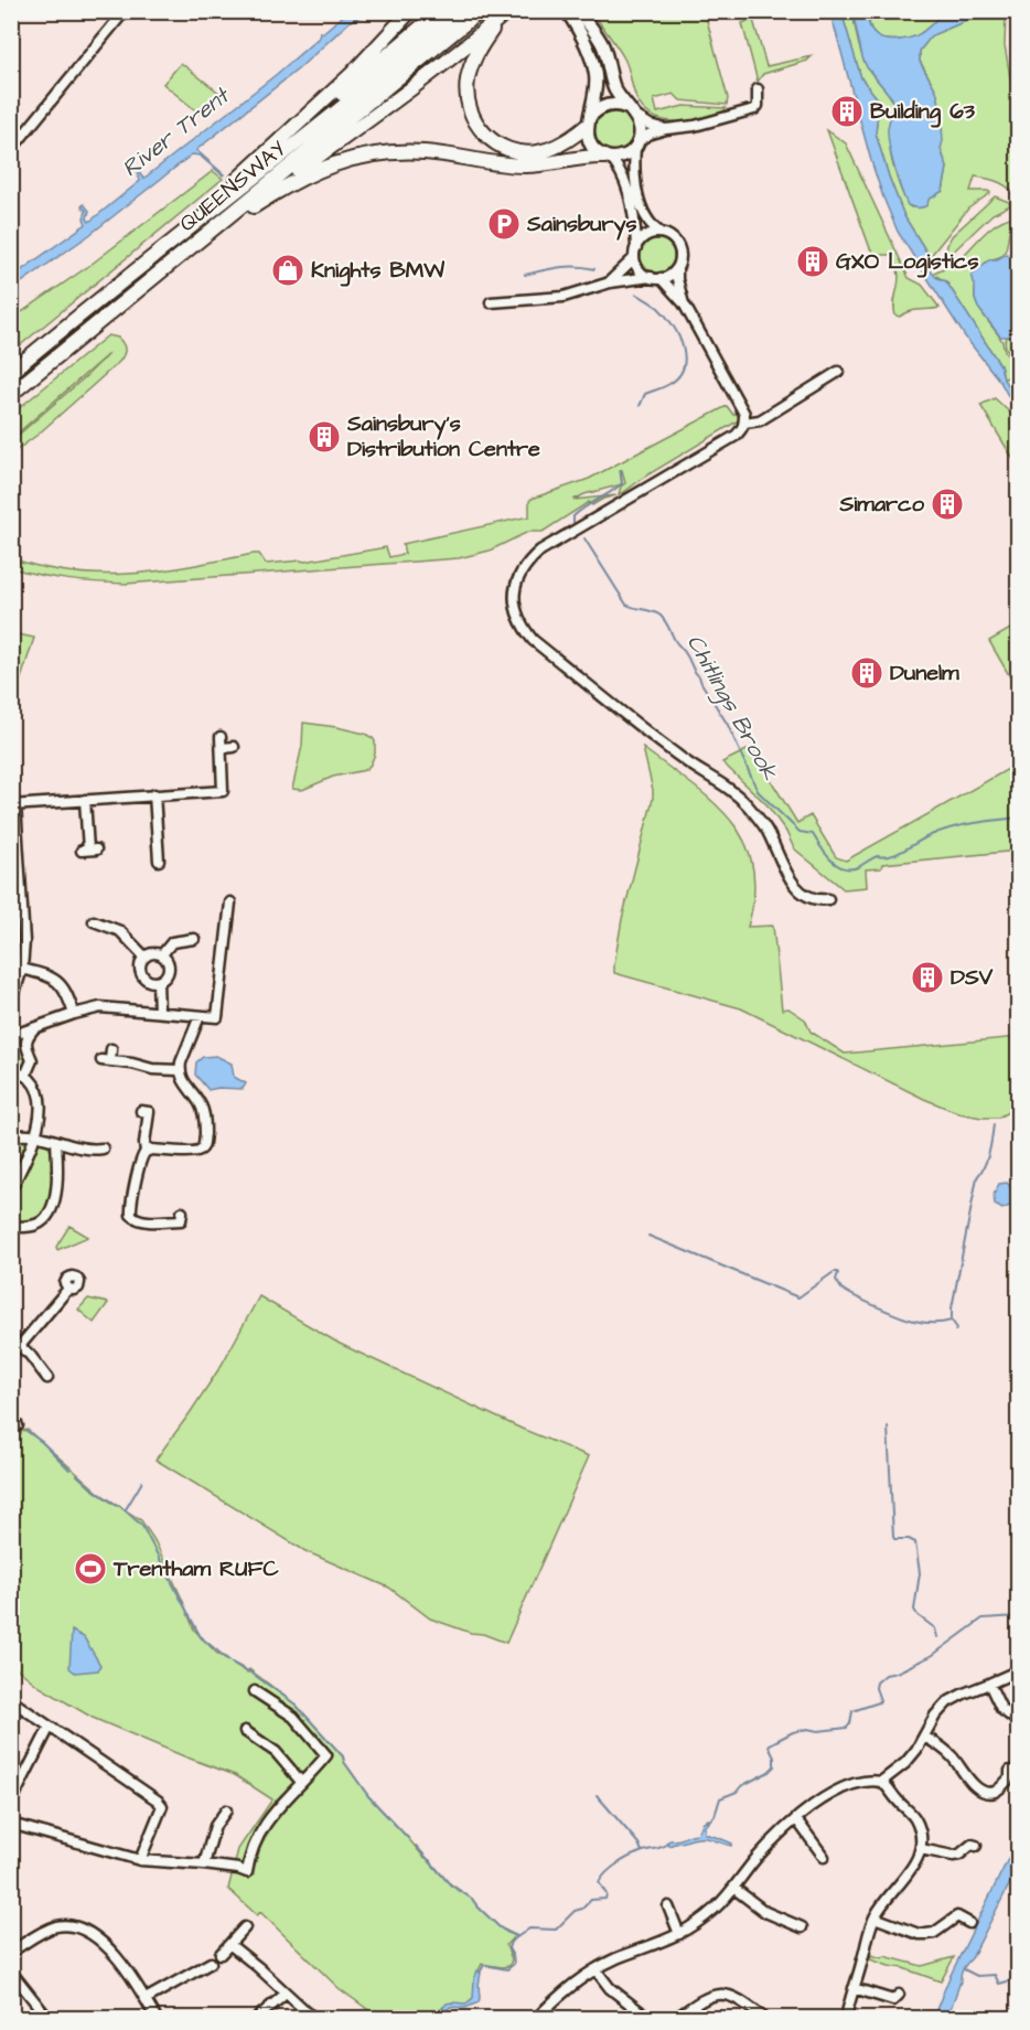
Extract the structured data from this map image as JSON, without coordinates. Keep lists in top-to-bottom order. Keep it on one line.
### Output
{"streets":{"highway":["QUEENSWAY"]},"water":["River Trent","Chitlings Brook"],"places":{"building":["Building 63","GXO Logistics","Sainsbury's Distribution Centre","Simarco","Dunelm","DSV"],"parking":["Sainsburys"],"shop":["Knights BMW"],"sports":["Trentham RUFC"]}}
